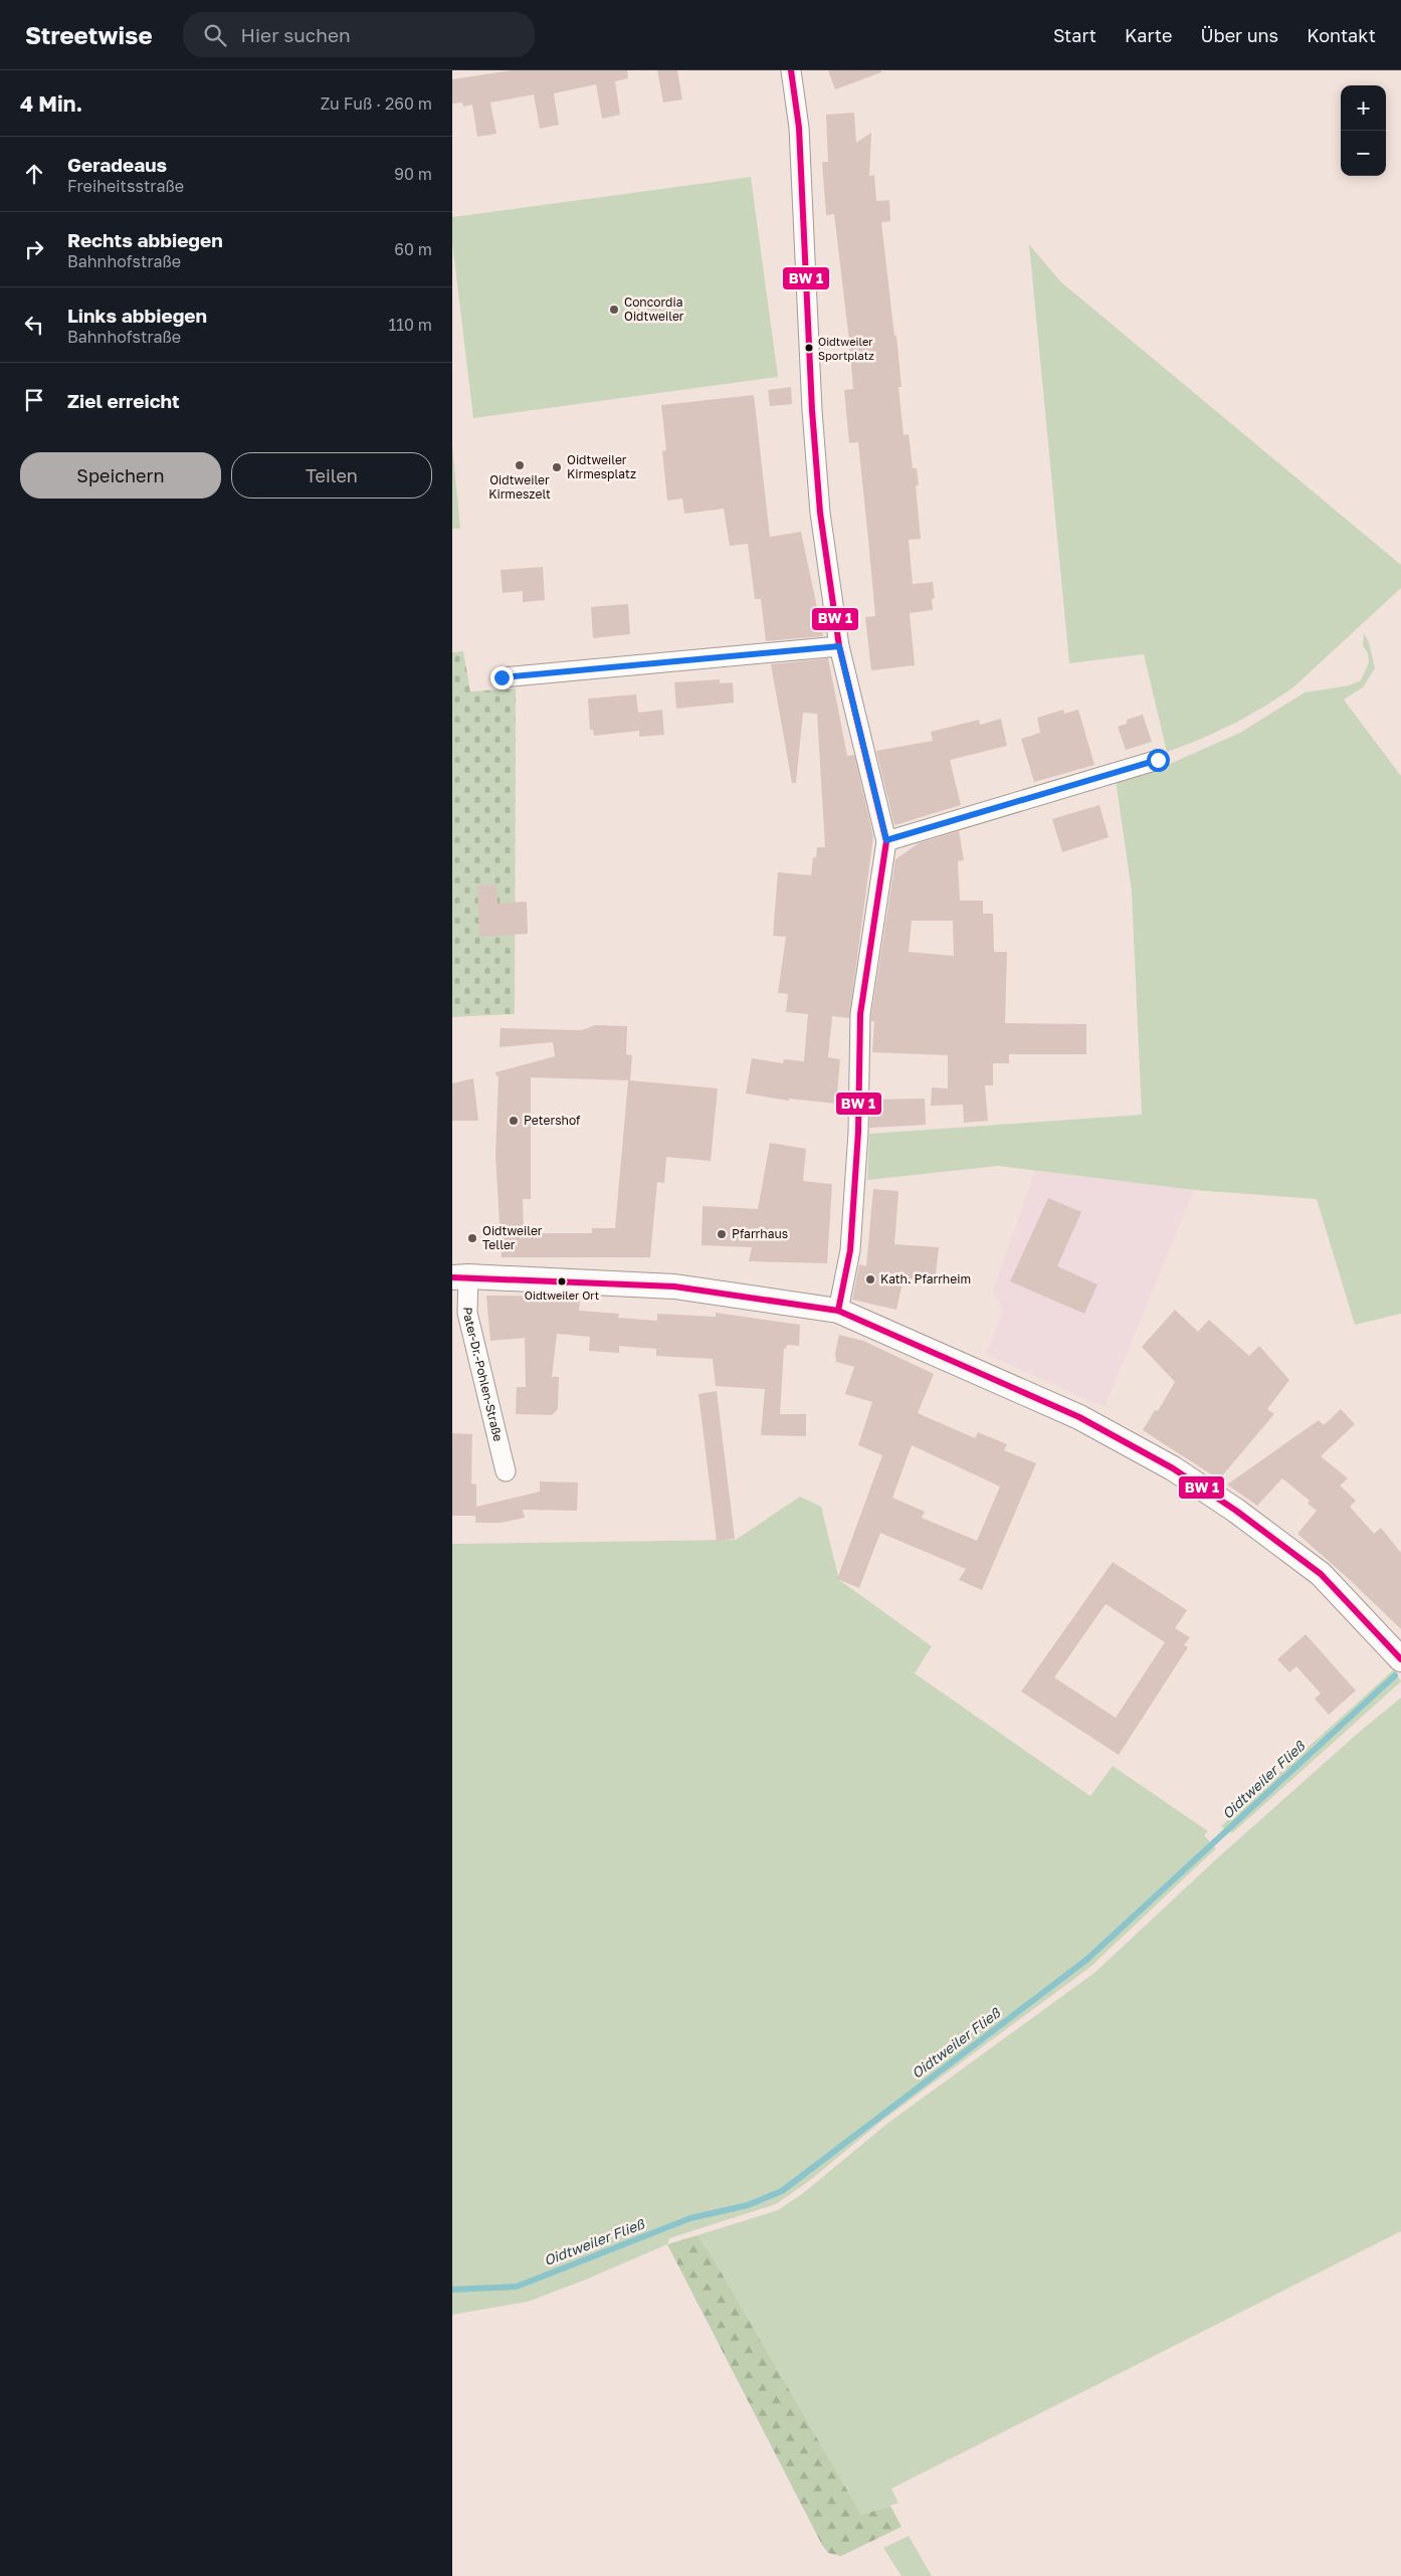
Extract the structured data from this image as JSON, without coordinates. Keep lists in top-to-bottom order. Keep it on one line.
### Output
{"streets":{"street":["Pater-Dr.-Pohlen-Straße"]},"water":["Oidtweiler Fließ"],"places":["Concordia Oidtweiler","Oidtweiler Sportplatz","Oidtweiler Kirmeszelt","Oidtweiler Kirmesplatz","Petershof","Pfarrhaus","Oidtweiler Teller","Kath. Pfarrheim","Oidtweiler Ort"],"page":{"header":"Streetwise","search":"Hier suchen","nav":["Start","Karte","Über uns","Kontakt"],"heading":["4 Min.","Zu Fuß · 260 m"],"map_buttons":["+","−"],"list":[["Geradeaus","Freiheitsstraße","90 m"],["Rechts abbiegen","Bahnhofstraße","60 m"],["Links abbiegen","Bahnhofstraße","110 m"],"Ziel erreicht"],"buttons":["Speichern","Teilen"]}}
